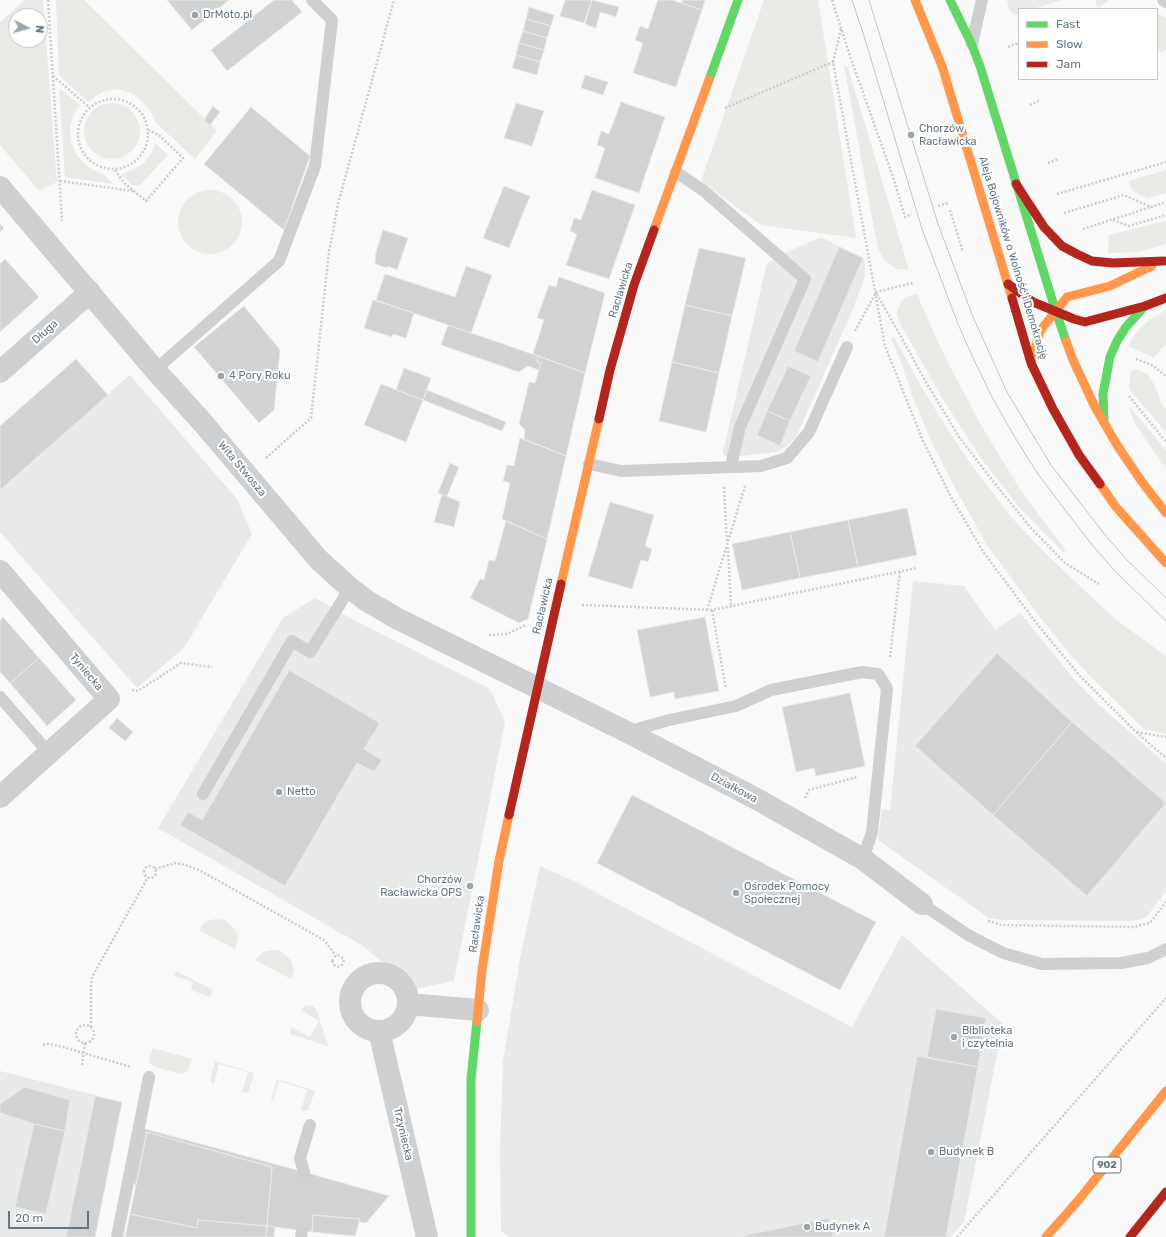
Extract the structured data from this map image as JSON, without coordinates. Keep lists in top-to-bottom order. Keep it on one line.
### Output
{"streets":{"street":["Aleja Bojowników o Wolność i Demokrację","Racławicka","Długa","Wita Stwosza","Tyniecka","Działkowa","Trzyniecka","902"]},"crossings":[["Racławicka","Wita Stwosza"],["Racławicka","Działkowa"],["Długa","Wita Stwosza"],["Wita Stwosza","Działkowa"]],"places":["DrMoto.pl","Chorzów Racławicka","4 Pory Roku","Netto","Chorzów Racławicka OPS","Ośrodek Pomocy Społecznej","Biblioteka i czytelnia","Budynek B","Budynek A"],"legend":["Fast","Slow","Jam"],"scale_bar":"20 m","north":"right"}
